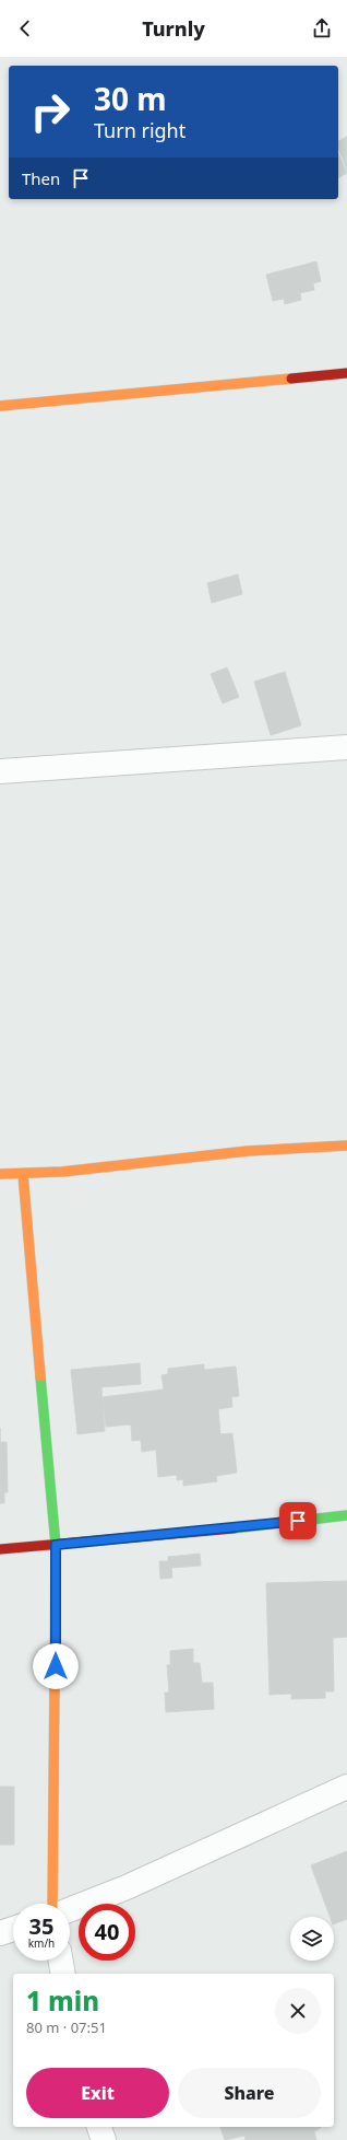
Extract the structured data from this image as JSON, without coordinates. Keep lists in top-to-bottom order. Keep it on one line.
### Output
{"page":{"header":"Turnly","turn":["30 m","Turn right"],"then":"Then","speed":"35 km/h","limit":"40","heading":["1 min","80 m · 07:51"],"buttons":["Exit","Share"]}}
